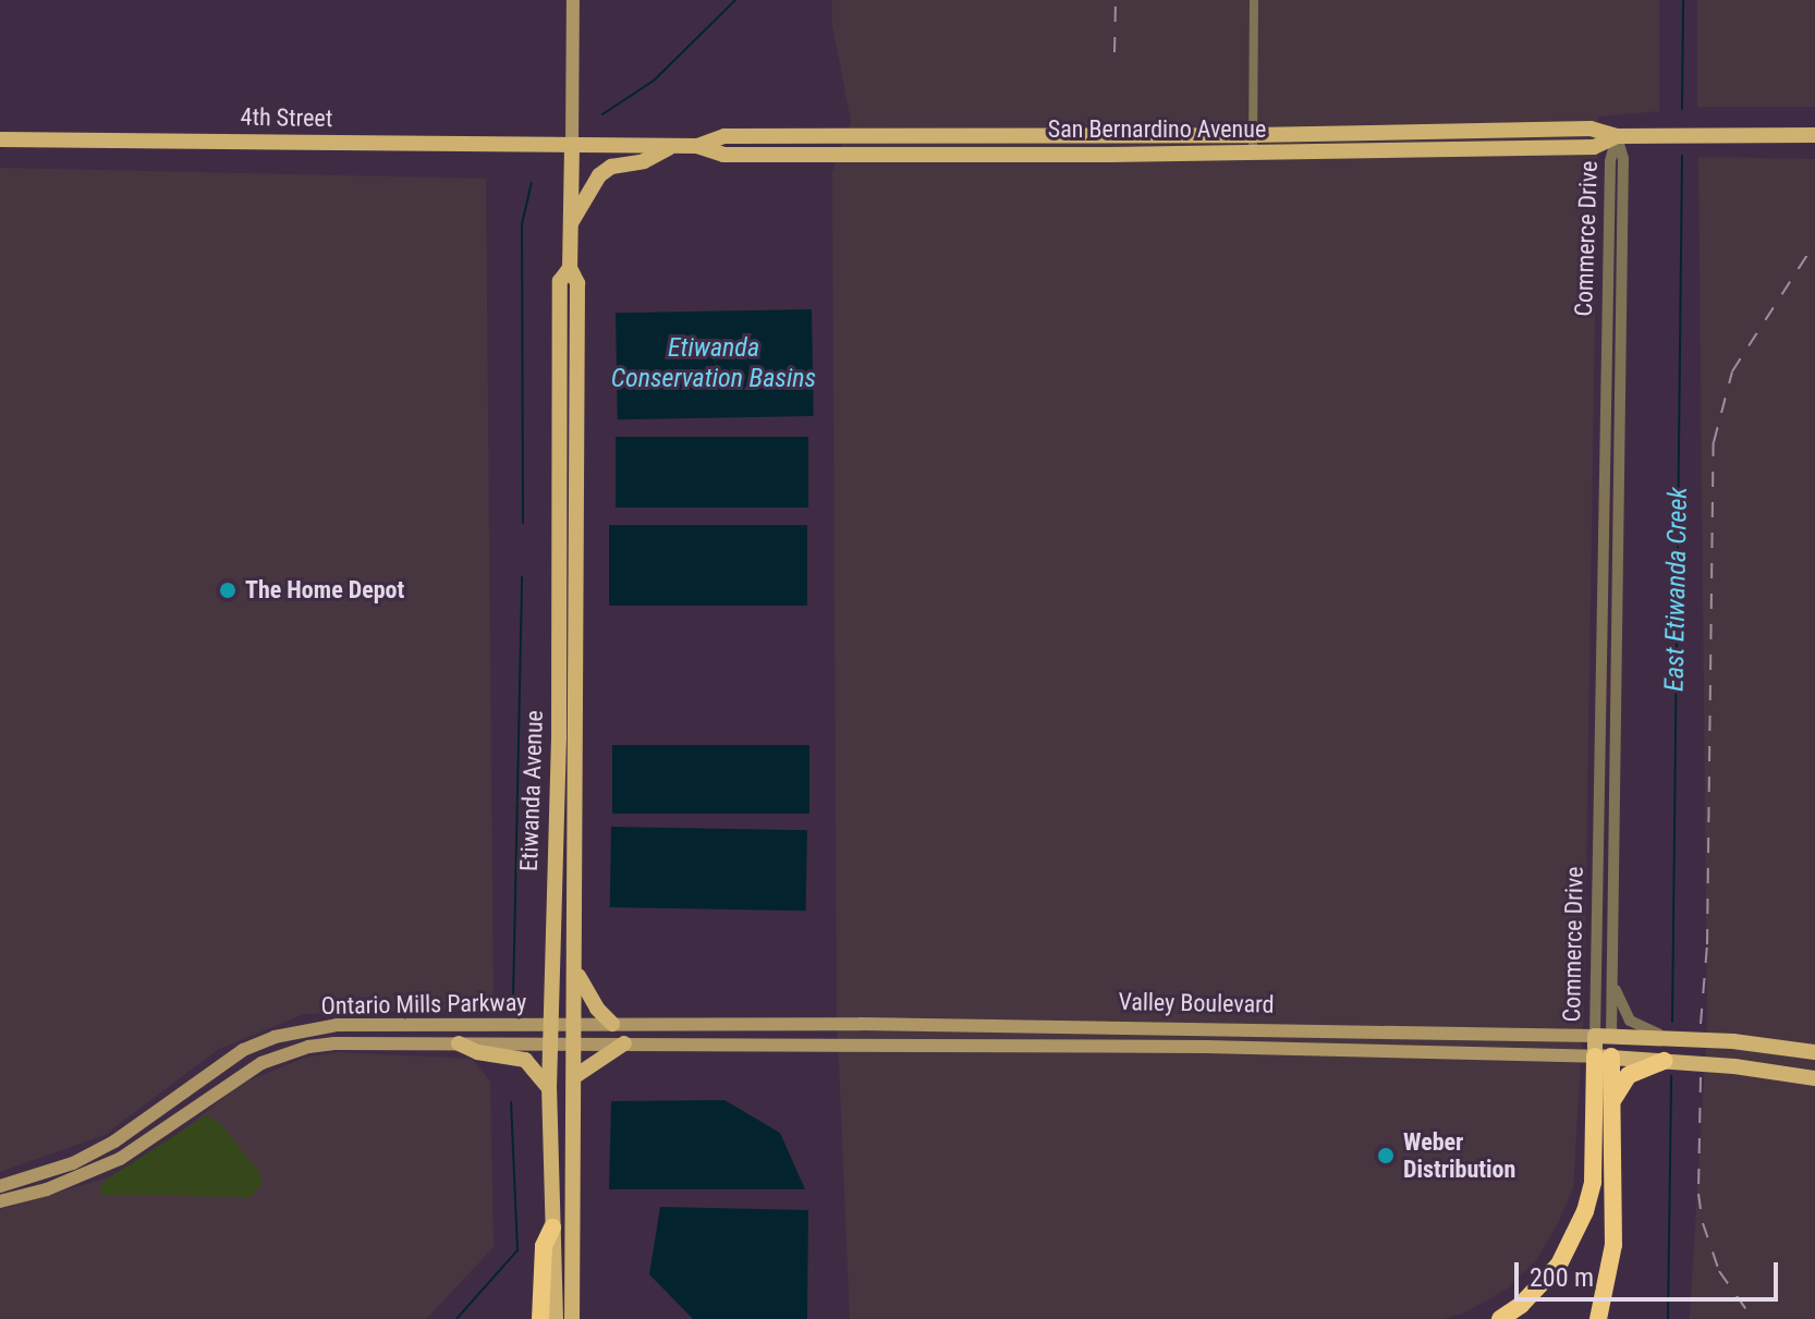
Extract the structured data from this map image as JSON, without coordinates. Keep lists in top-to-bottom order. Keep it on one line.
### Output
{"streets":{"main road":["4th Street","San Bernardino Avenue","Commerce Drive","Etiwanda Avenue","Valley Boulevard","Ontario Mills Parkway"]},"crossings":[["4th Street","San Bernardino Avenue"],["4th Street","Etiwanda Avenue"],["San Bernardino Avenue","Commerce Drive"],["San Bernardino Avenue","Etiwanda Avenue"],["Commerce Drive","Valley Boulevard"],["Etiwanda Avenue","Valley Boulevard"],["Etiwanda Avenue","Ontario Mills Parkway"],["Valley Boulevard","Ontario Mills Parkway"]],"water":["Etiwanda Conservation Basins","East Etiwanda Creek"],"places":["The Home Depot","Weber Distribution"],"scale_bar":"200 m"}
